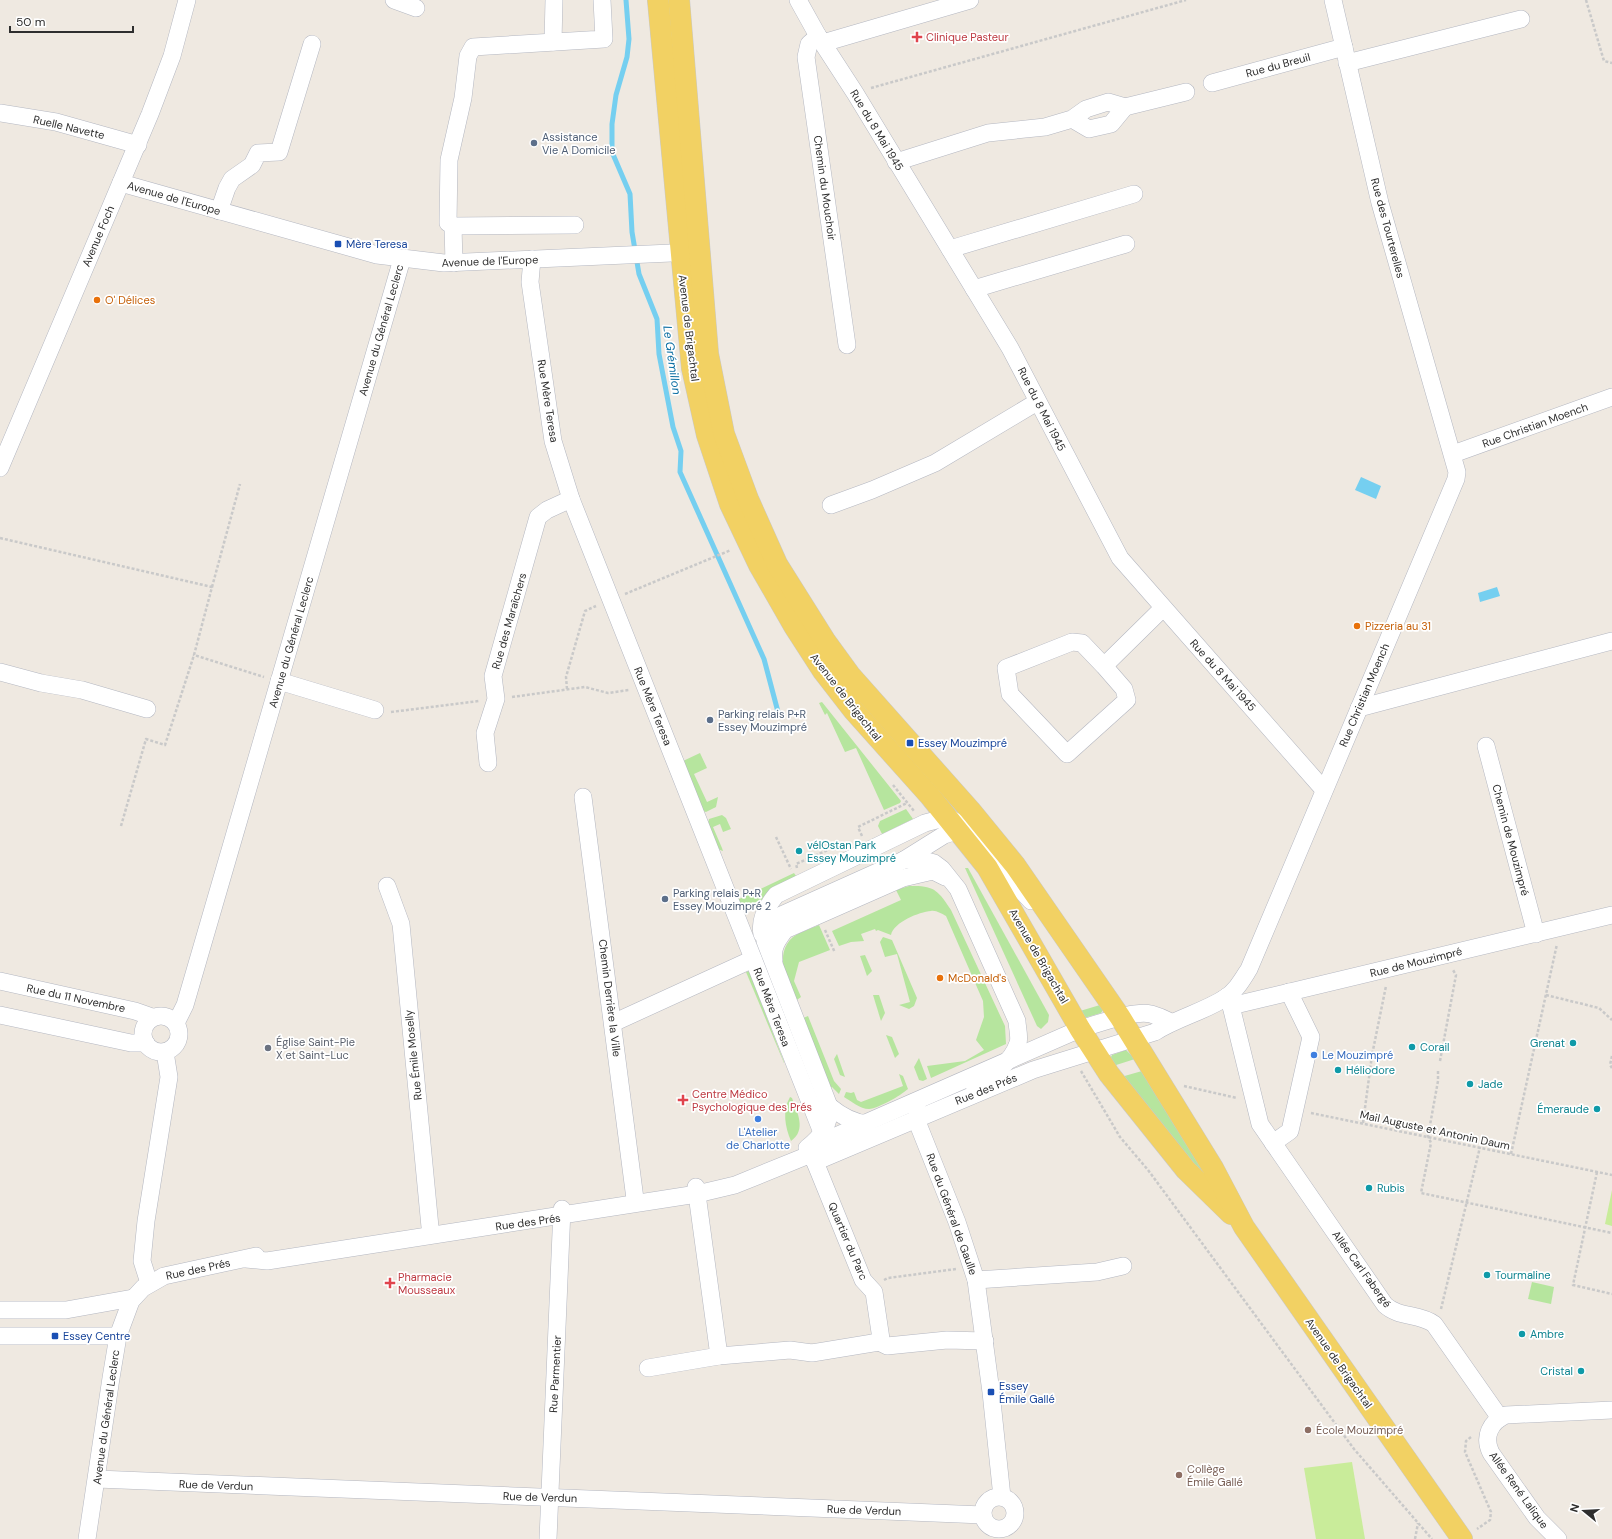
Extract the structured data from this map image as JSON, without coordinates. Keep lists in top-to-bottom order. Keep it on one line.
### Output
{"streets":{"main road":["Avenue de Brigachtal"],"street":["Rue du Breuil","Ruelle Navette","Rue du 8 Mai 1945","Chemin du Mouchoir","Avenue de l'Europe","Rue des Tourterelles","Avenue Foch","Avenue du Général Leclerc","Rue Mère Teresa","Rue Christian Moench","Rue des Maraîchers","Chemin de Mouzimpré","Rue de Mouzimpré","Rue du 11 Novembre","Chemin Derrière la Ville","Rue Émile Moselly","Rue des Prés","Rue du Général de Gaulle","Quartier du Parc","Allée Carl Fabergé","Rue Parmentier","Rue de Verdun","Allée René Lalique"],"path":["Mail Auguste et Antonin Daum"]},"crossings":[["Rue du Breuil","Rue des Tourterelles"],["Ruelle Navette","Avenue Foch"],["Rue du 8 Mai 1945","Chemin du Mouchoir"],["Rue du 8 Mai 1945","Rue Christian Moench"],["Avenue de l'Europe","Avenue Foch"],["Avenue de l'Europe","Avenue de Brigachtal"],["Avenue de l'Europe","Avenue du Général Leclerc"],["Avenue de l'Europe","Rue Mère Teresa"],["Rue des Tourterelles","Rue Christian Moench"],["Avenue de Brigachtal","Rue des Prés"],["Avenue du Général Leclerc","Rue du 11 Novembre"],["Avenue du Général Leclerc","Rue des Prés"],["Avenue du Général Leclerc","Rue de Verdun"],["Rue Mère Teresa","Rue des Maraîchers"],["Rue Mère Teresa","Rue des Prés"],["Rue Christian Moench","Rue de Mouzimpré"],["Rue Christian Moench","Rue des Prés"],["Rue Christian Moench","Allée Carl Fabergé"],["Chemin de Mouzimpré","Rue de Mouzimpré"],["Rue de Mouzimpré","Rue des Prés"],["Rue de Mouzimpré","Allée Carl Fabergé"],["Chemin Derrière la Ville","Rue des Prés"],["Rue Émile Moselly","Rue des Prés"],["Rue des Prés","Rue du Général de Gaulle"],["Rue des Prés","Quartier du Parc"],["Rue des Prés","Allée Carl Fabergé"],["Rue des Prés","Rue Parmentier"],["Rue du Général de Gaulle","Rue de Verdun"],["Rue Parmentier","Rue de Verdun"]],"water":["Le Grémillon"],"places":{"health":["Clinique Pasteur","Centre Médico Psychologique des Prés","Pharmacie Mousseaux"],"other":["Assistance Vie A Domicile","O' Délices","Pizzeria au 31","Parking relais P+R Essey Mouzimpré","vélOstan Park Essey Mouzimpré","Parking relais P+R Essey Mouzimpré 2","McDonald's","Grenat","Corail","Église Saint-Pie X et Saint-Luc","Le Mouzimpré","Héliodore","Jade","Émeraude","L'Atelier de Charlotte","Rubis","Tourmaline","Ambre","Cristal","École Mouzimpré","Collège Émile Gallé"],"transit":["Mère Teresa","Essey Mouzimpré","Essey Centre","Essey Émile Gallé"]},"scale_bar":"50 m","north":"left"}
